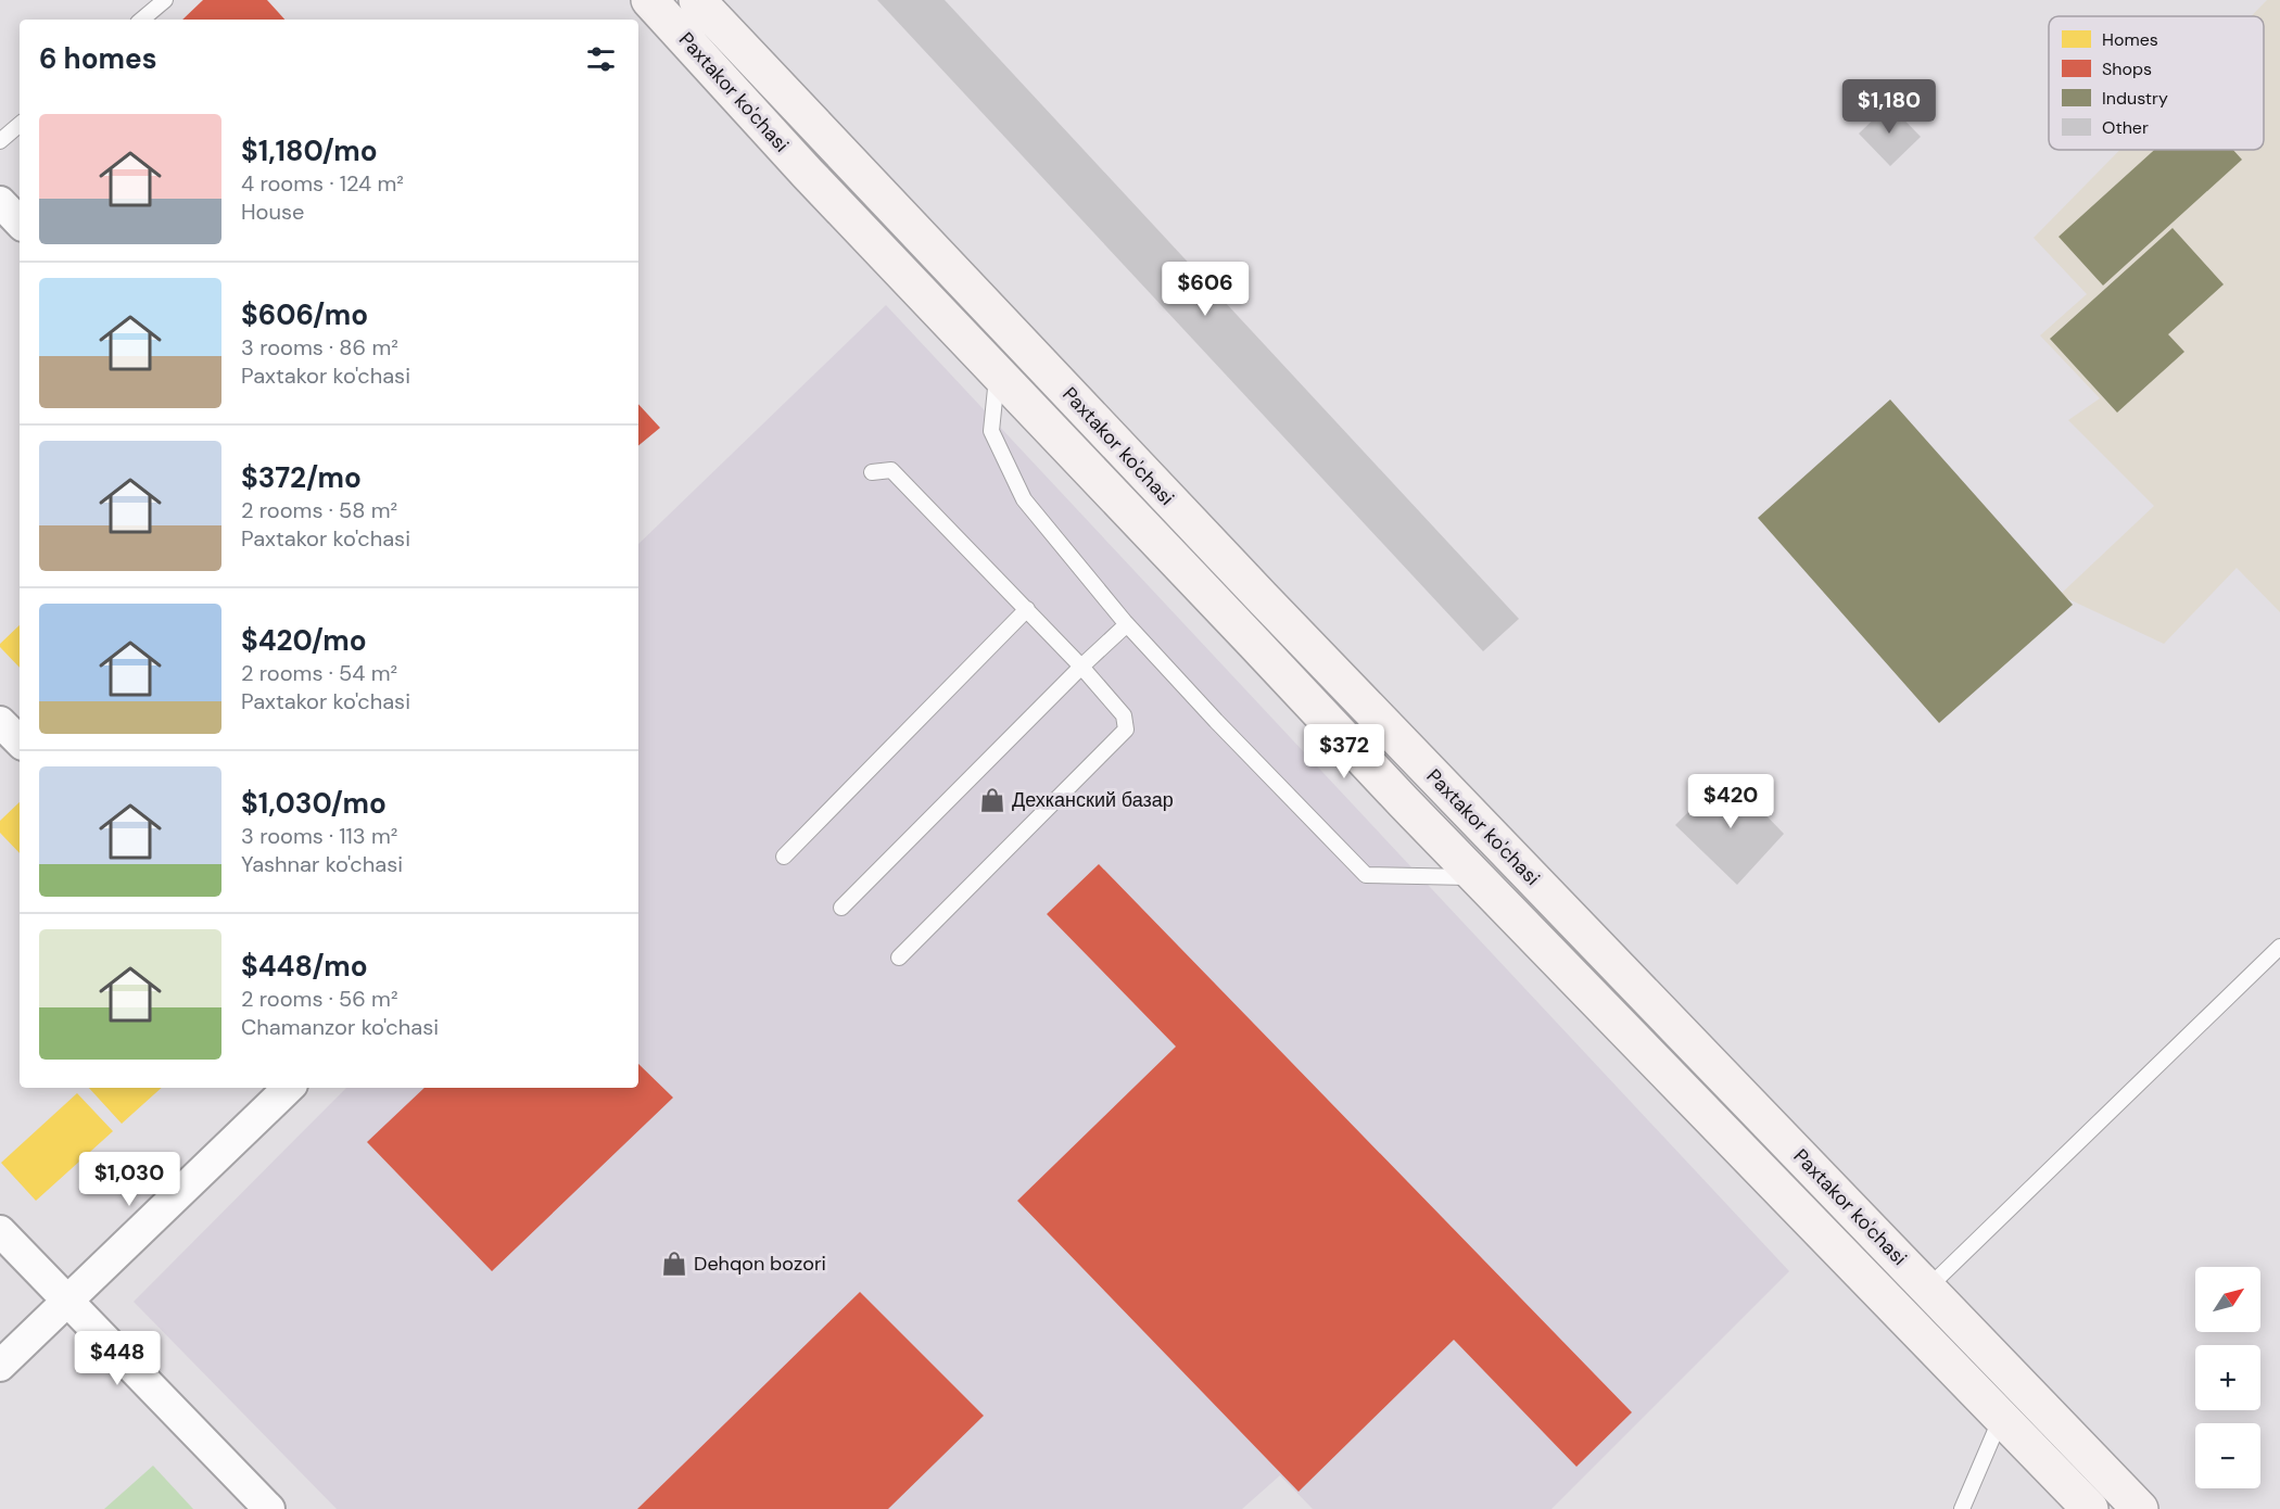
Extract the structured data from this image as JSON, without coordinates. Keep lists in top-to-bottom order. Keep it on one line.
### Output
{"streets":{"main road":["Paxtakor ko'chasi"]},"places":{"shop":["Дехканский базар","Dehqon bozori"]},"legend":["Homes","Shops","Industry","Other"],"north":"top right","page":{"heading":"6 homes","price":["$1,180","$606","$372","$420","$1,030","$448"],"list":[{"name":"$1,180/mo","note":"4 rooms · 124 m² · House"},{"name":"$606/mo","note":"3 rooms · 86 m² · Paxtakor ko'chasi"},{"name":"$372/mo","note":"2 rooms · 58 m² · Paxtakor ko'chasi"},{"name":"$420/mo","note":"2 rooms · 54 m² · Paxtakor ko'chasi"},{"name":"$1,030/mo","note":"3 rooms · 113 m² · Yashnar ko'chasi"},{"name":"$448/mo","note":"2 rooms · 56 m² · Chamanzor ko'chasi"}],"map_buttons":["+","−"]}}
